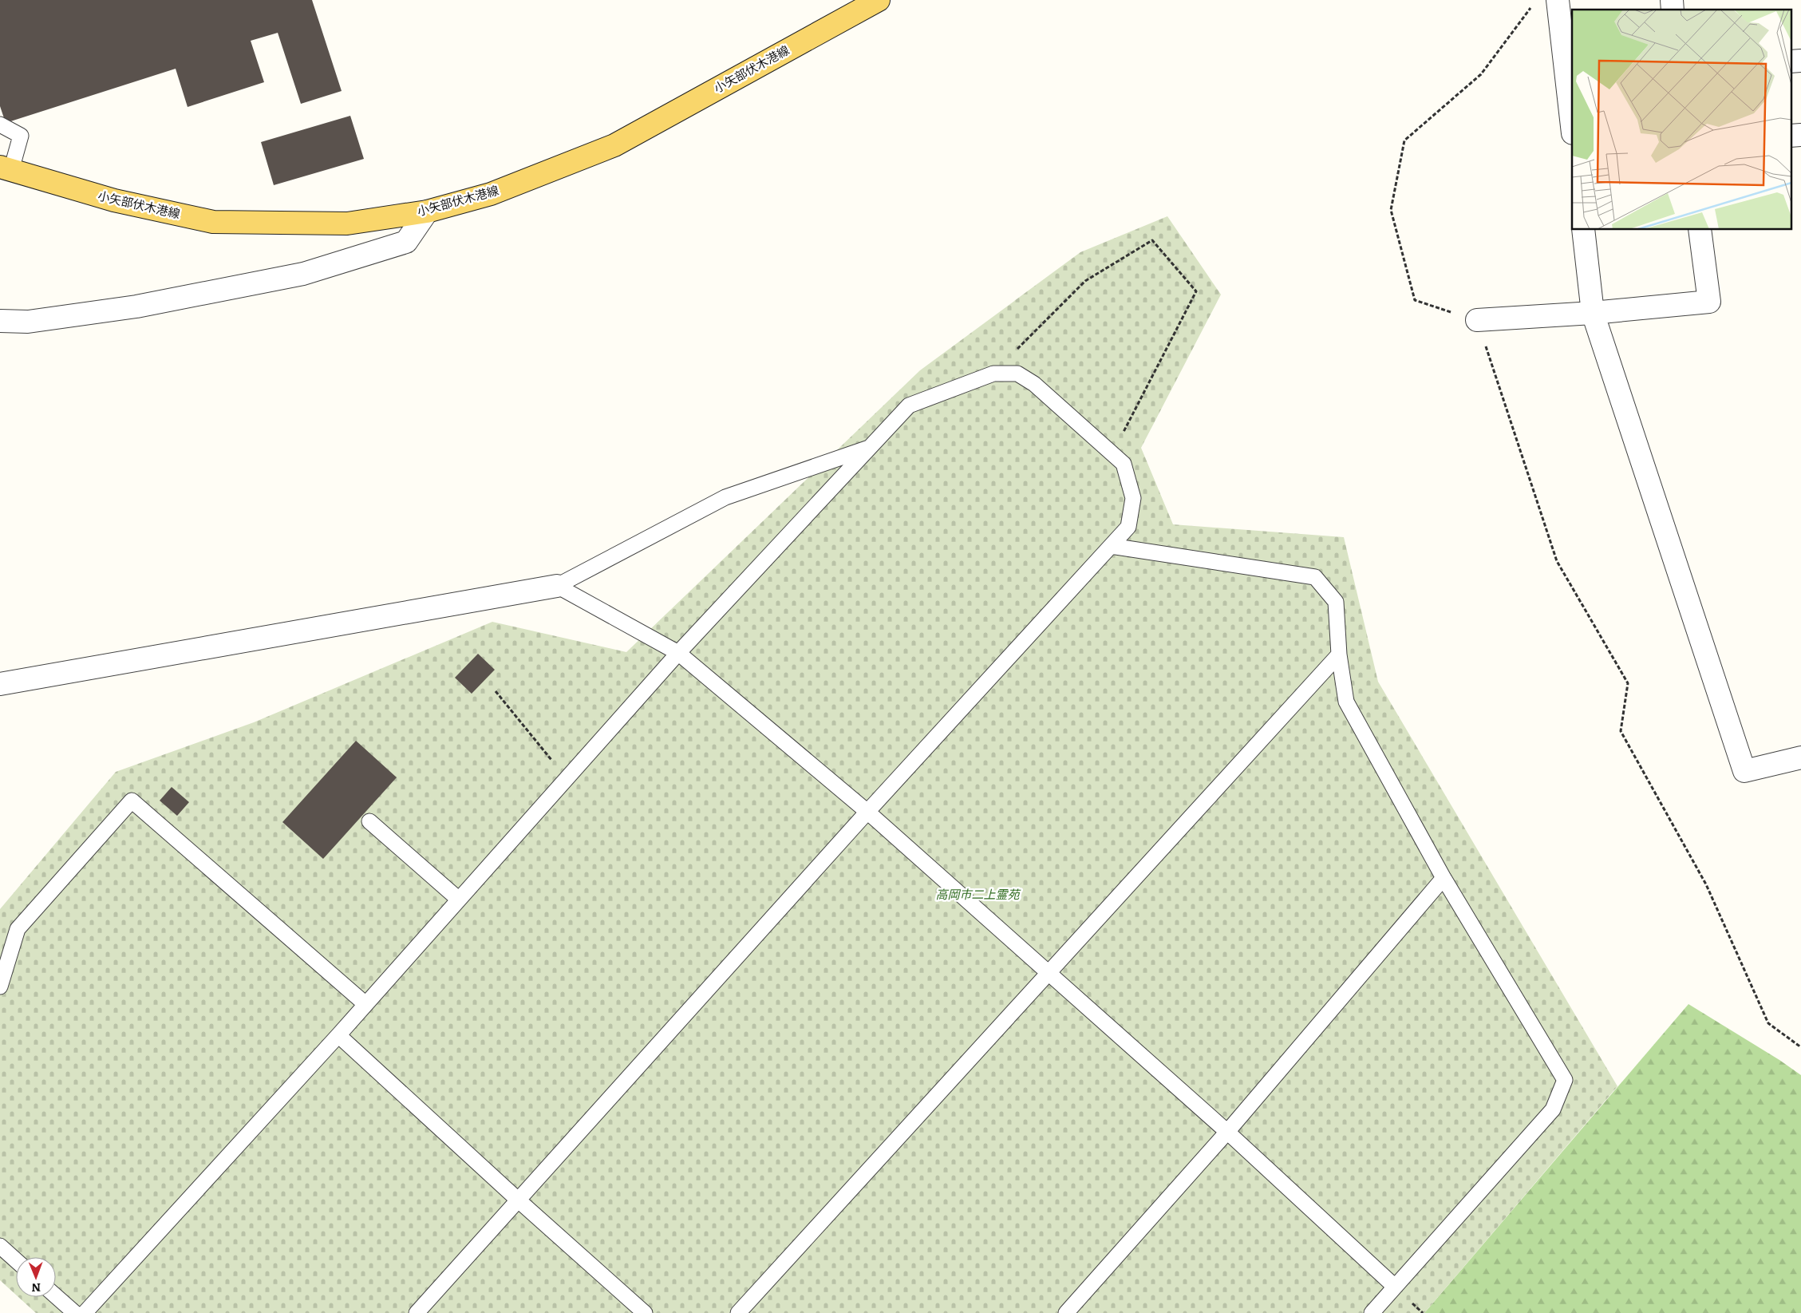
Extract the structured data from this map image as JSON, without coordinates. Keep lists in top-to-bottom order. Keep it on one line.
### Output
{"streets":{"main road":["小矢部伏木港線"]},"parks":["高岡市二上霊苑"],"north":"bottom"}
